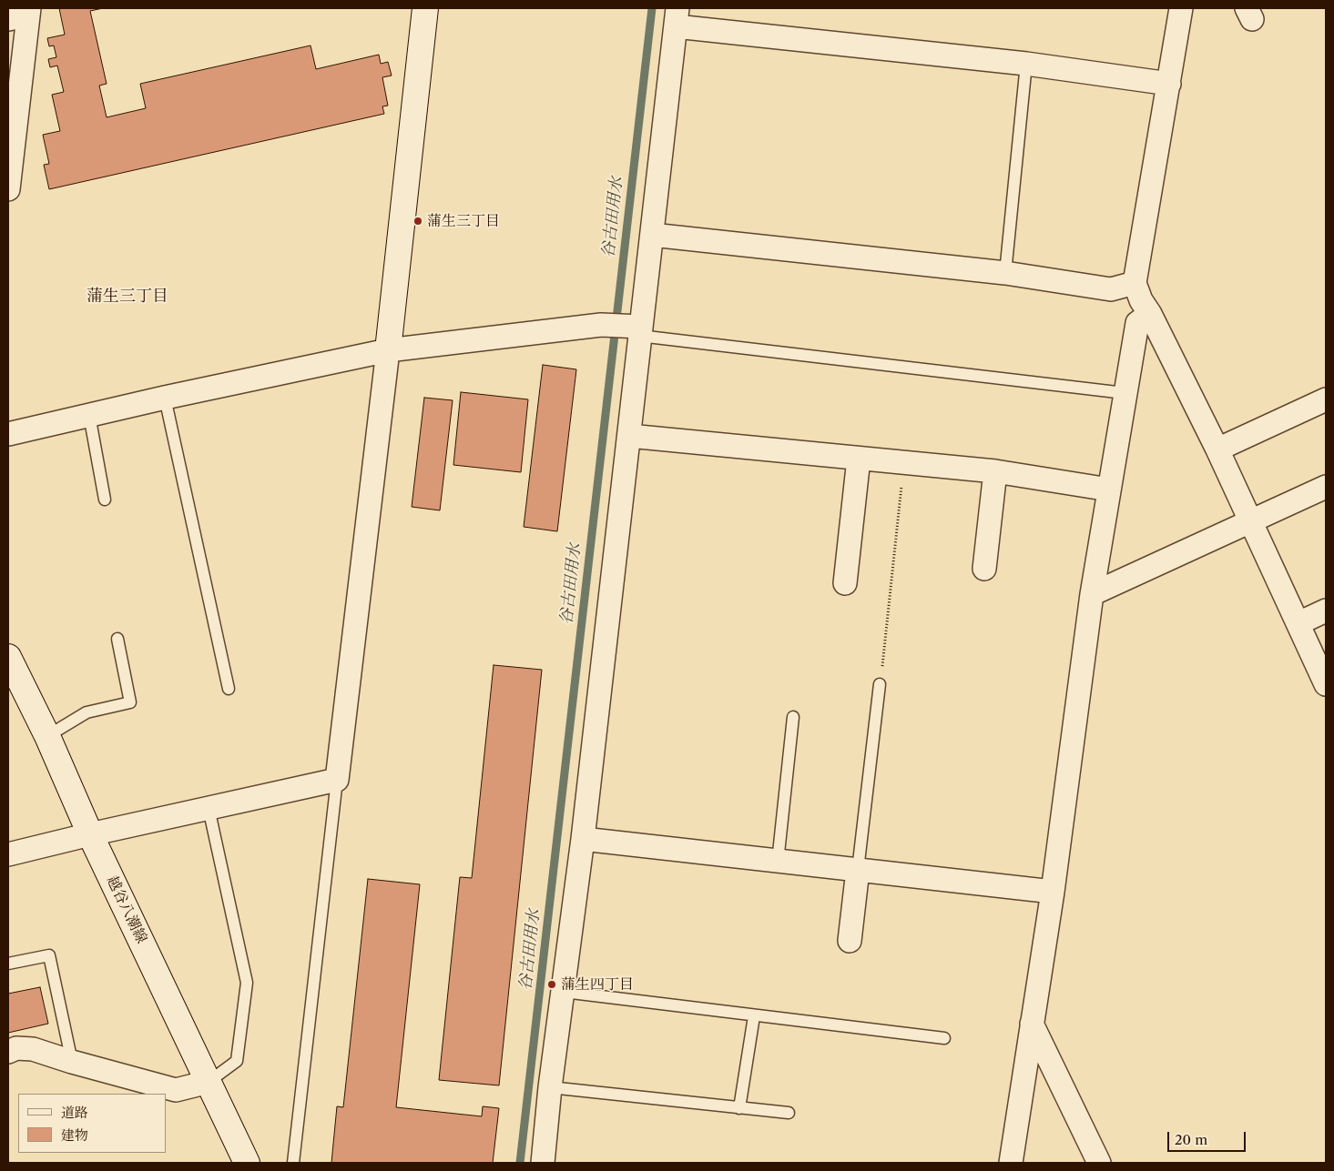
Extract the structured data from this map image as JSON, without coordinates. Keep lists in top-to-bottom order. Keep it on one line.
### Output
{"streets":{"main road":["越谷八潮線"]},"districts":["蒲生三丁目"],"water":["谷古田用水"],"places":["蒲生三丁目","蒲生四丁目"],"legend":["道路","建物"],"scale_bar":"20 m"}
